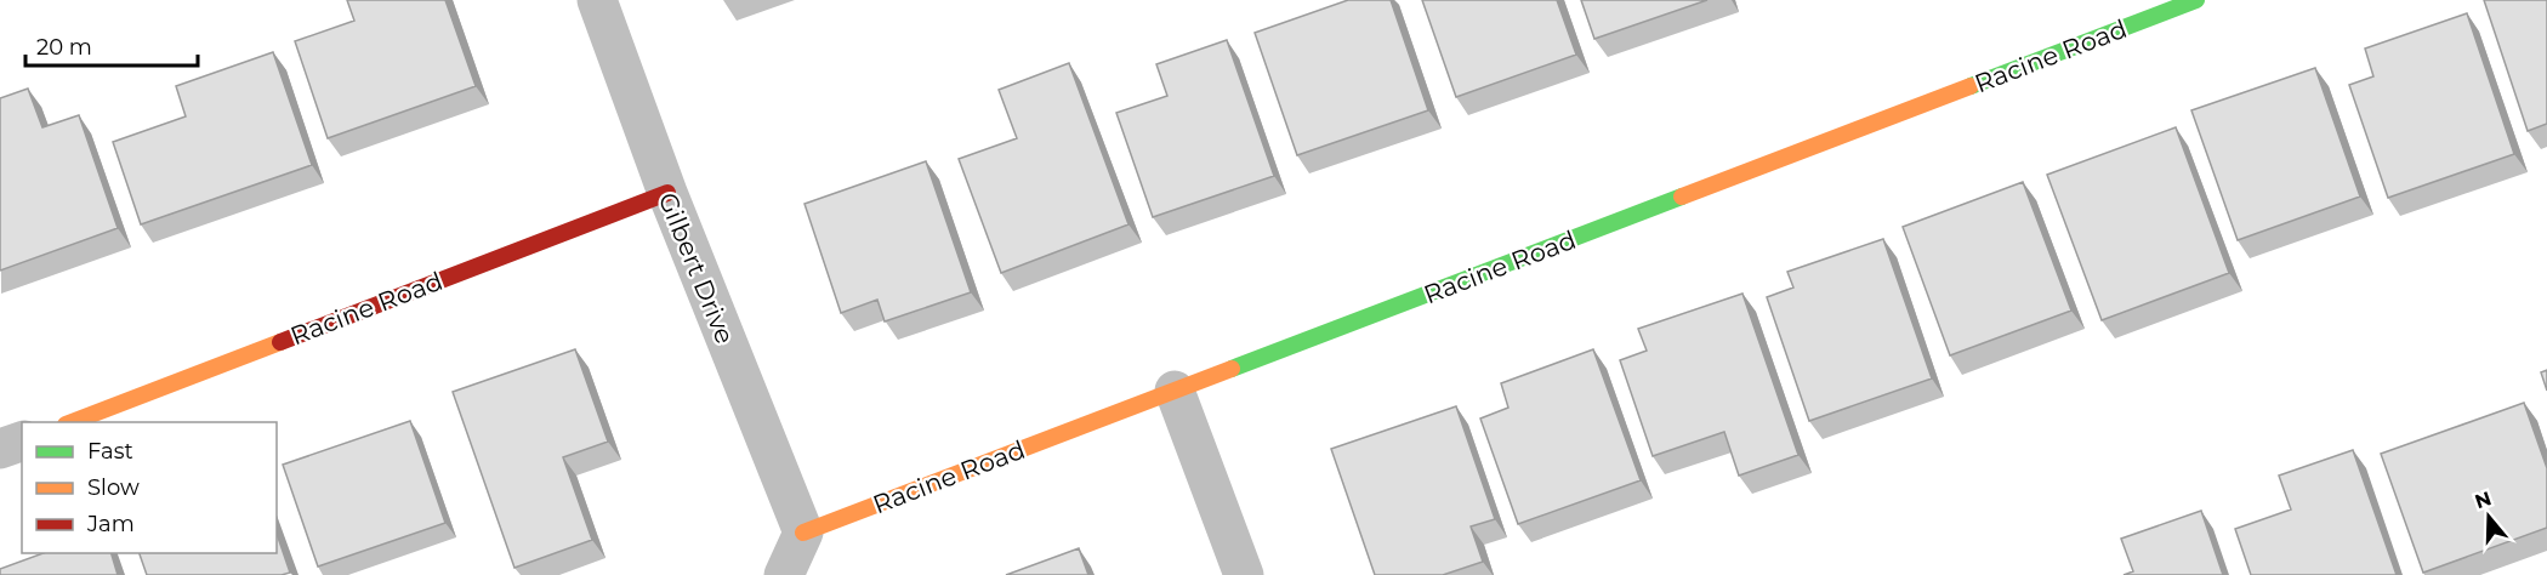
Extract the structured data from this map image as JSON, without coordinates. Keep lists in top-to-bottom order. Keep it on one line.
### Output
{"streets":{"street":["Racine Road","Gilbert Drive"]},"crossings":[["Racine Road","Gilbert Drive"]],"legend":["Fast","Slow","Jam"],"scale_bar":"20 m","north":"top"}
